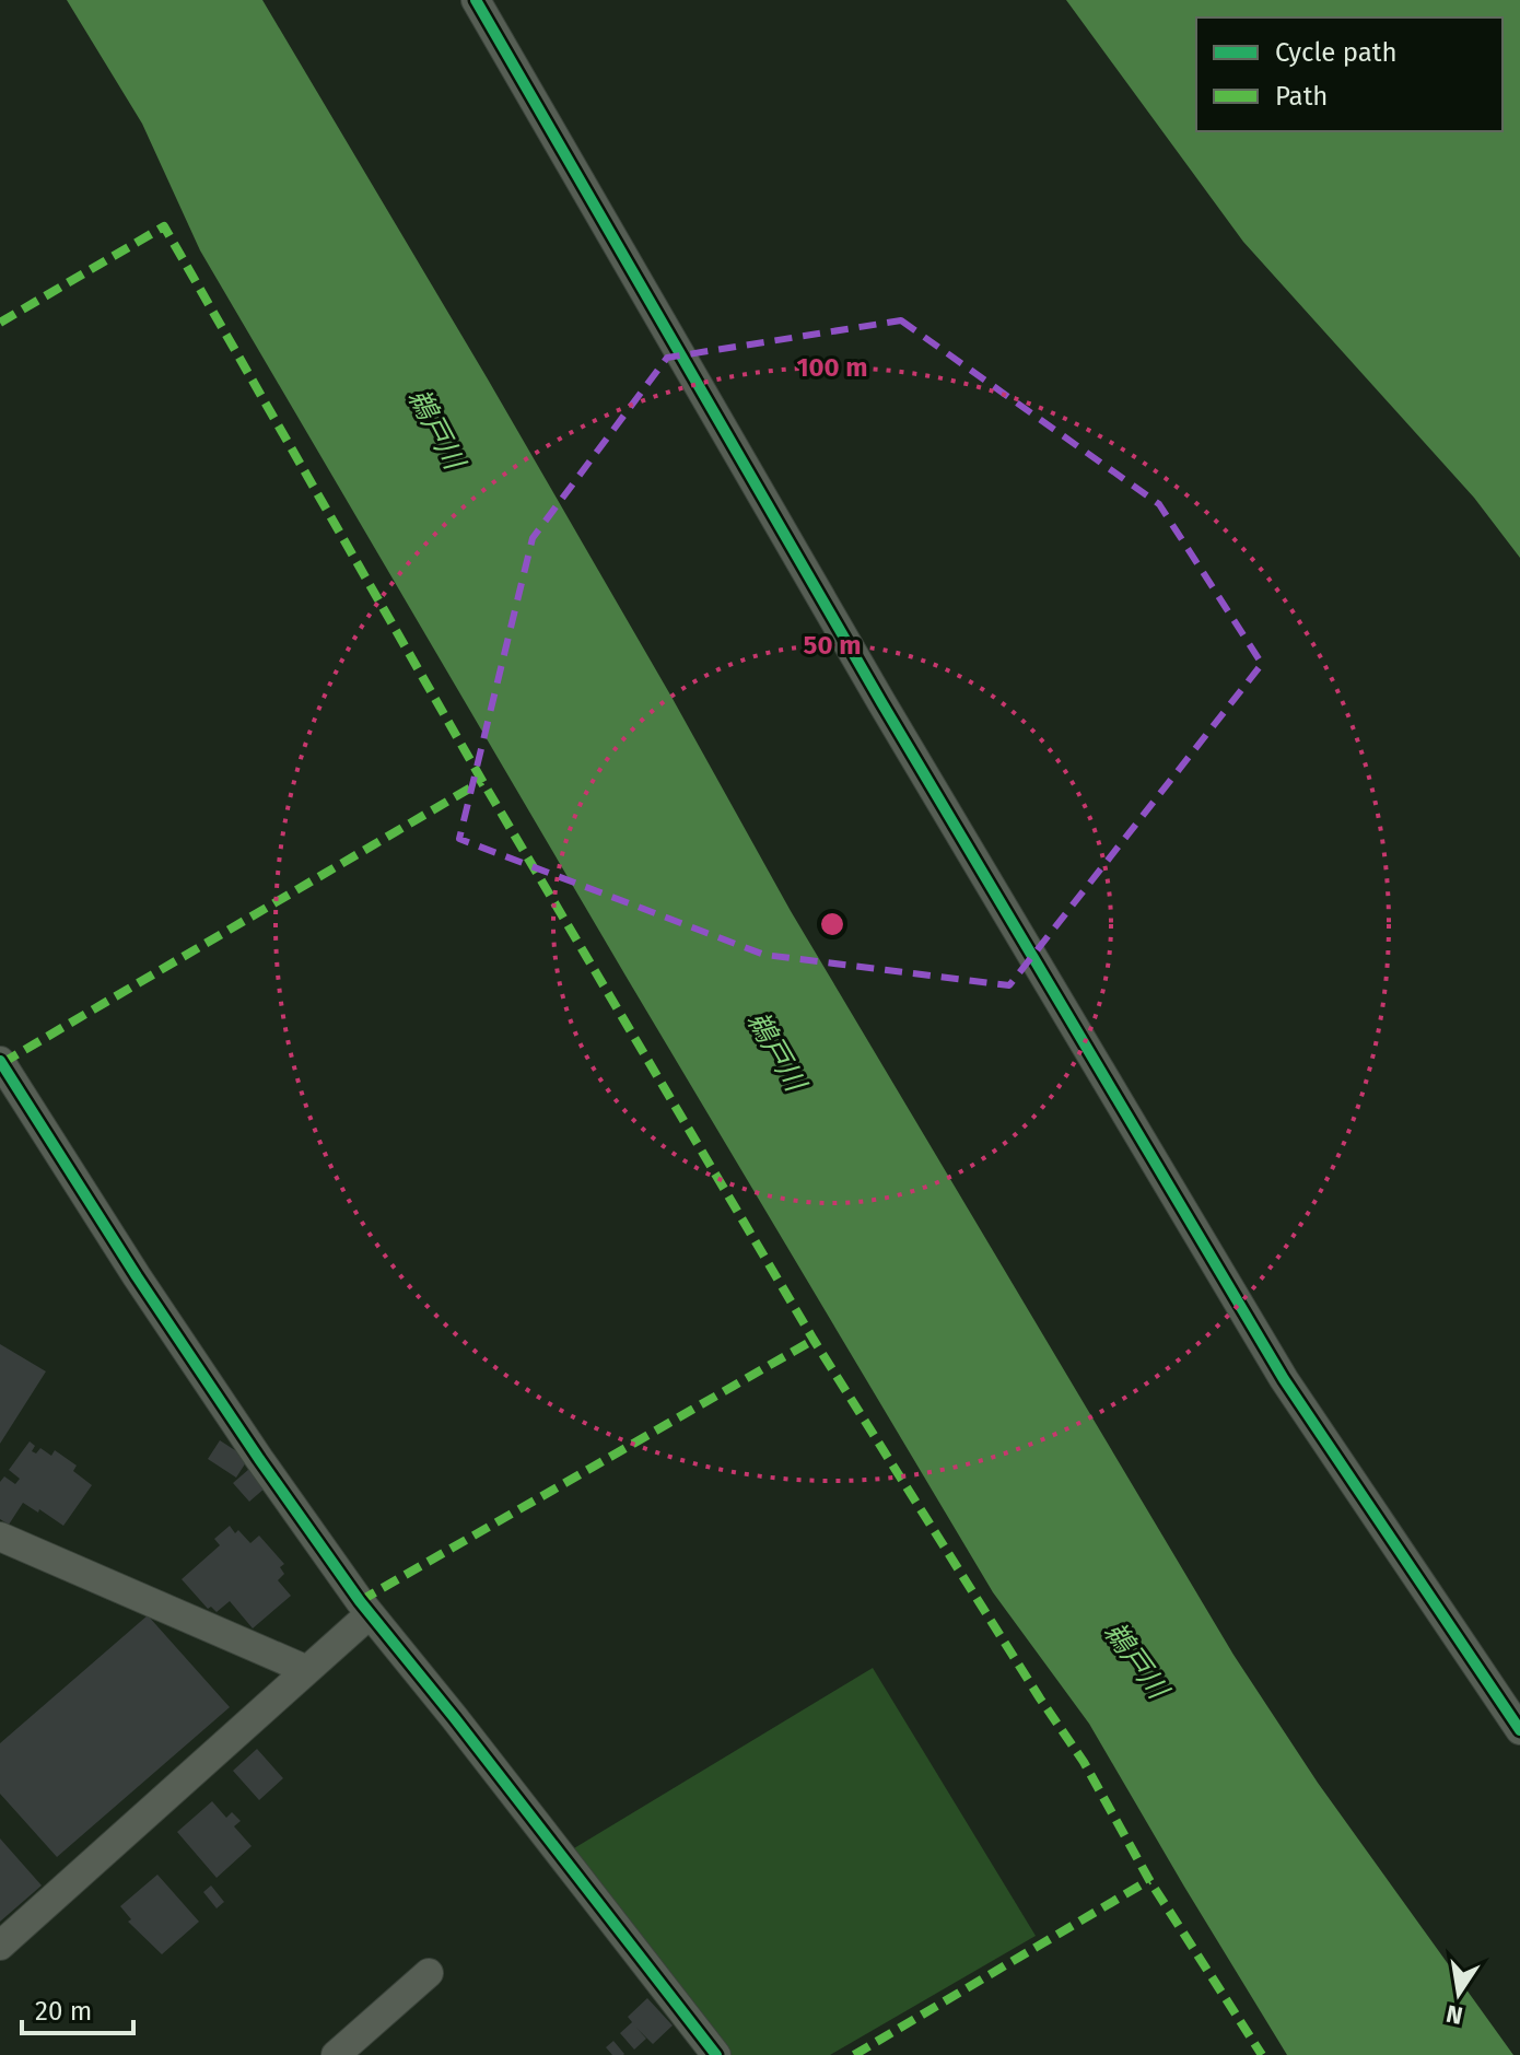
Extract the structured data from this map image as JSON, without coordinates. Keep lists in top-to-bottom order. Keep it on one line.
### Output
{"water":["鵜戸川"],"legend":["Cycle path","Path"],"scale_bar":"20 m","north":"bottom","rings":["100 m","50 m"]}
